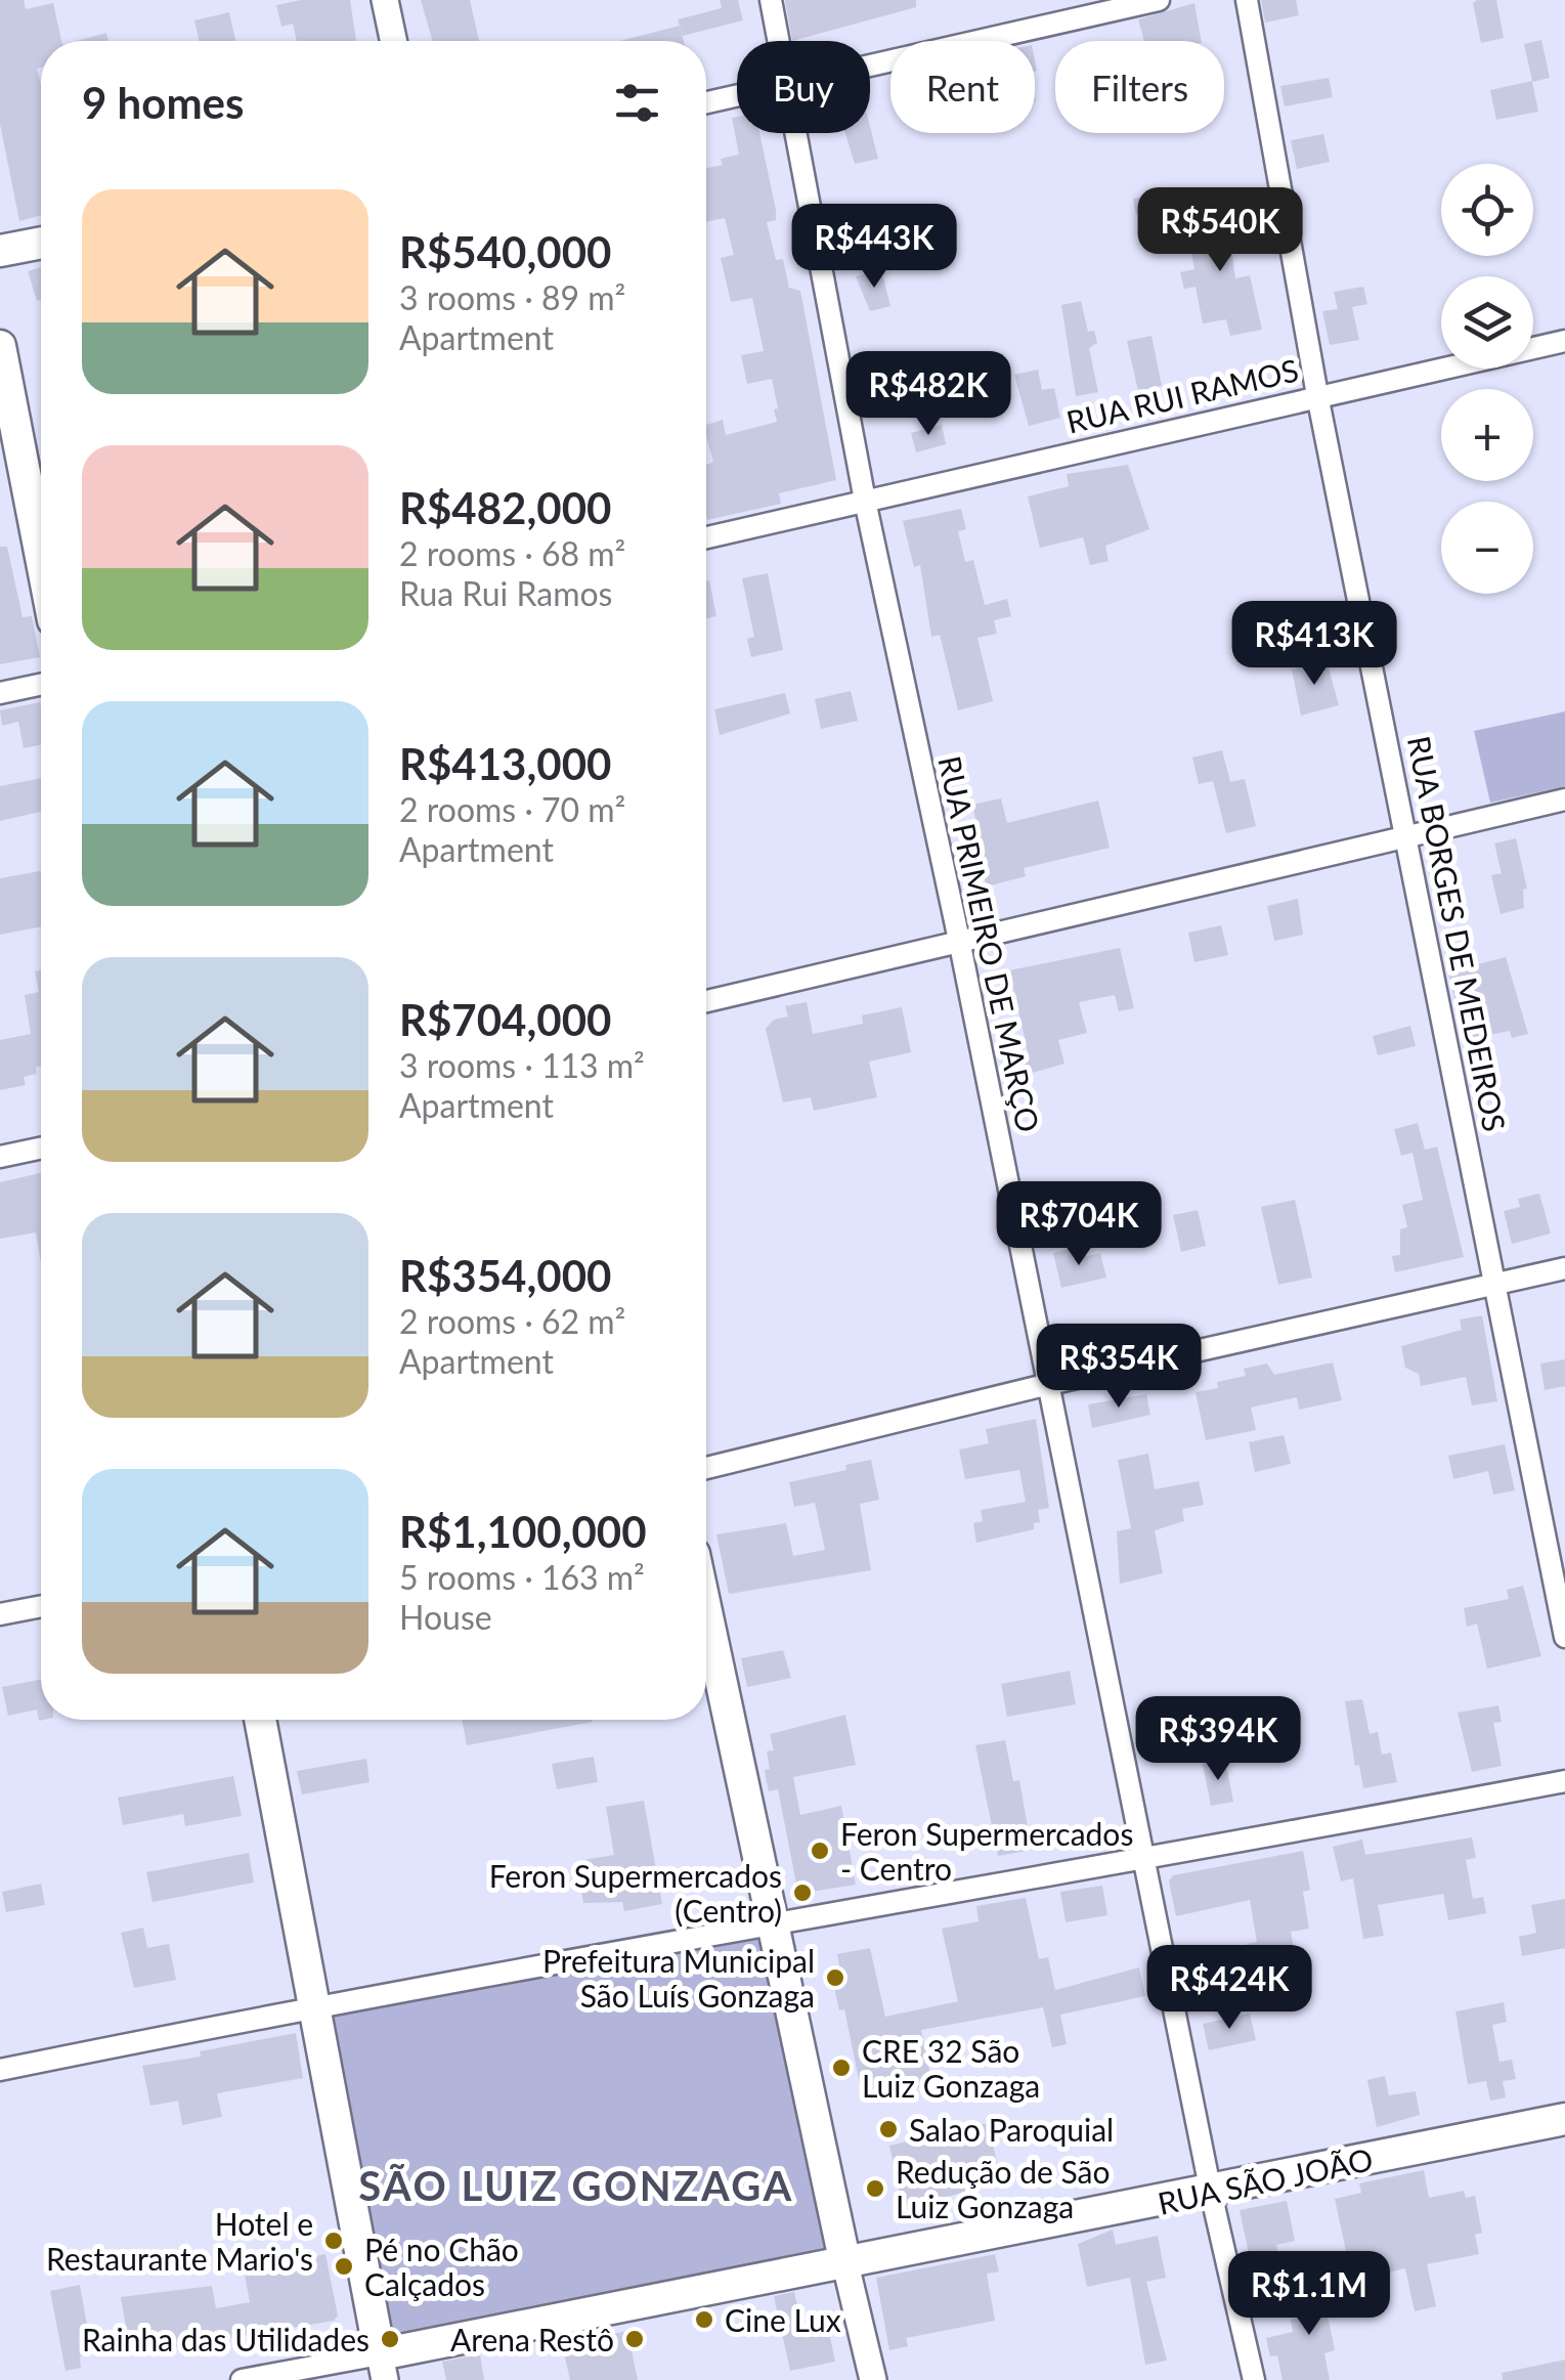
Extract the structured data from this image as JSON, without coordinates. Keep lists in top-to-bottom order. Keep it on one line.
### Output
{"streets":{"main road":["RUA SÃO JOÃO"],"street":["RUA RUI RAMOS","RUA BORGES DE MEDEIROS","RUA PRIMEIRO DE MARÇO"]},"crossings":[["RUA RUI RAMOS","RUA BORGES DE MEDEIROS"],["RUA RUI RAMOS","RUA PRIMEIRO DE MARÇO"],["RUA PRIMEIRO DE MARÇO","RUA SÃO JOÃO"]],"districts":["SÃO LUIZ GONZAGA"],"places":["Feron Supermercados - Centro","Feron Supermercados (Centro)","Prefeitura Municipal São Luís Gonzaga","CRE 32 São Luiz Gonzaga","Salao Paroquial","Redução de São Luiz Gonzaga","Hotel e Restaurante Mario's","Pé no Chão Calçados","Cine Lux","Rainha das Utilidades","Arena Restô"],"page":{"chip":["Buy","Rent","Filters"],"heading":"9 homes","map_buttons":["+","−"],"list":[{"name":"R$540,000","note":"3 rooms · 89 m² · Apartment"},{"name":"R$482,000","note":"2 rooms · 68 m² · Rua Rui Ramos"},{"name":"R$413,000","note":"2 rooms · 70 m² · Apartment"},{"name":"R$704,000","note":"3 rooms · 113 m² · Apartment"},{"name":"R$354,000","note":"2 rooms · 62 m² · Apartment"},{"name":"R$1,100,000","note":"5 rooms · 163 m² · House"}],"price":["R$540K","R$443K","R$482K","R$413K","R$704K","R$354K","R$394K","R$424K","R$1.1M"]}}
